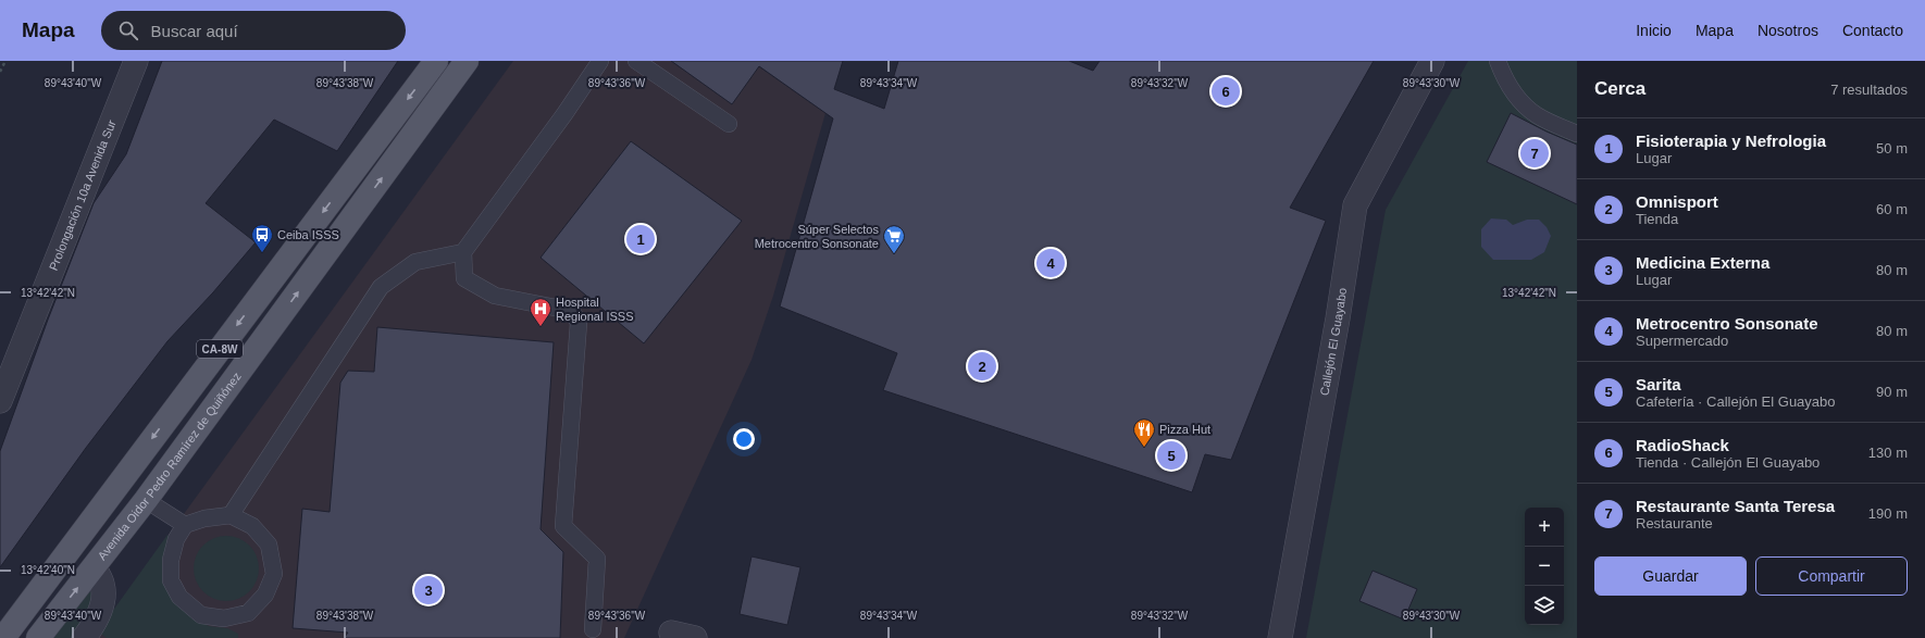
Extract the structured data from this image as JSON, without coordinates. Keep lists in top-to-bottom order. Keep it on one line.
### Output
{"streets":{"main road":["CA-8W","Avenida Oidor Pedro Ramírez de Quiñónez"],"street":["Prolongación 10a Avenida Sur","Callejón El Guayabo"]},"places":{"bus stop":["Ceiba ISSS"],"supermarket":["Súper Selectos Metrocentro Sonsonate"],"hospital":["Hospital Regional ISSS"],"restaurant":["Pizza Hut"]},"page":{"header":"Mapa","search":"Buscar aquí","nav":["Inicio","Mapa","Nosotros","Contacto"],"heading":["Cerca","7 resultados"],"pins":["6","7","1","4","2","5","3"],"list":[{"mark":"1","name":"Fisioterapia y Nefrologia","note":"Lugar","value":"50 m"},{"mark":"2","name":"Omnisport","note":"Tienda","value":"60 m"},{"mark":"3","name":"Medicina Externa","note":"Lugar","value":"80 m"},{"mark":"4","name":"Metrocentro Sonsonate","note":"Supermercado","value":"80 m"},{"mark":"5","name":"Sarita","note":"Cafetería · Callejón El Guayabo","value":"90 m"},{"mark":"6","name":"RadioShack","note":"Tienda · Callejón El Guayabo","value":"130 m"},{"mark":"7","name":"Restaurante Santa Teresa","note":"Restaurante","value":"190 m"}],"map_buttons":["+","−"],"buttons":["Guardar","Compartir"]},"coordinates":["89°43'40\"W","89°43'38\"W","89°43'36\"W","89°43'34\"W","89°43'32\"W","89°43'30\"W","13°42'42\"N","13°42'40\"N"]}
